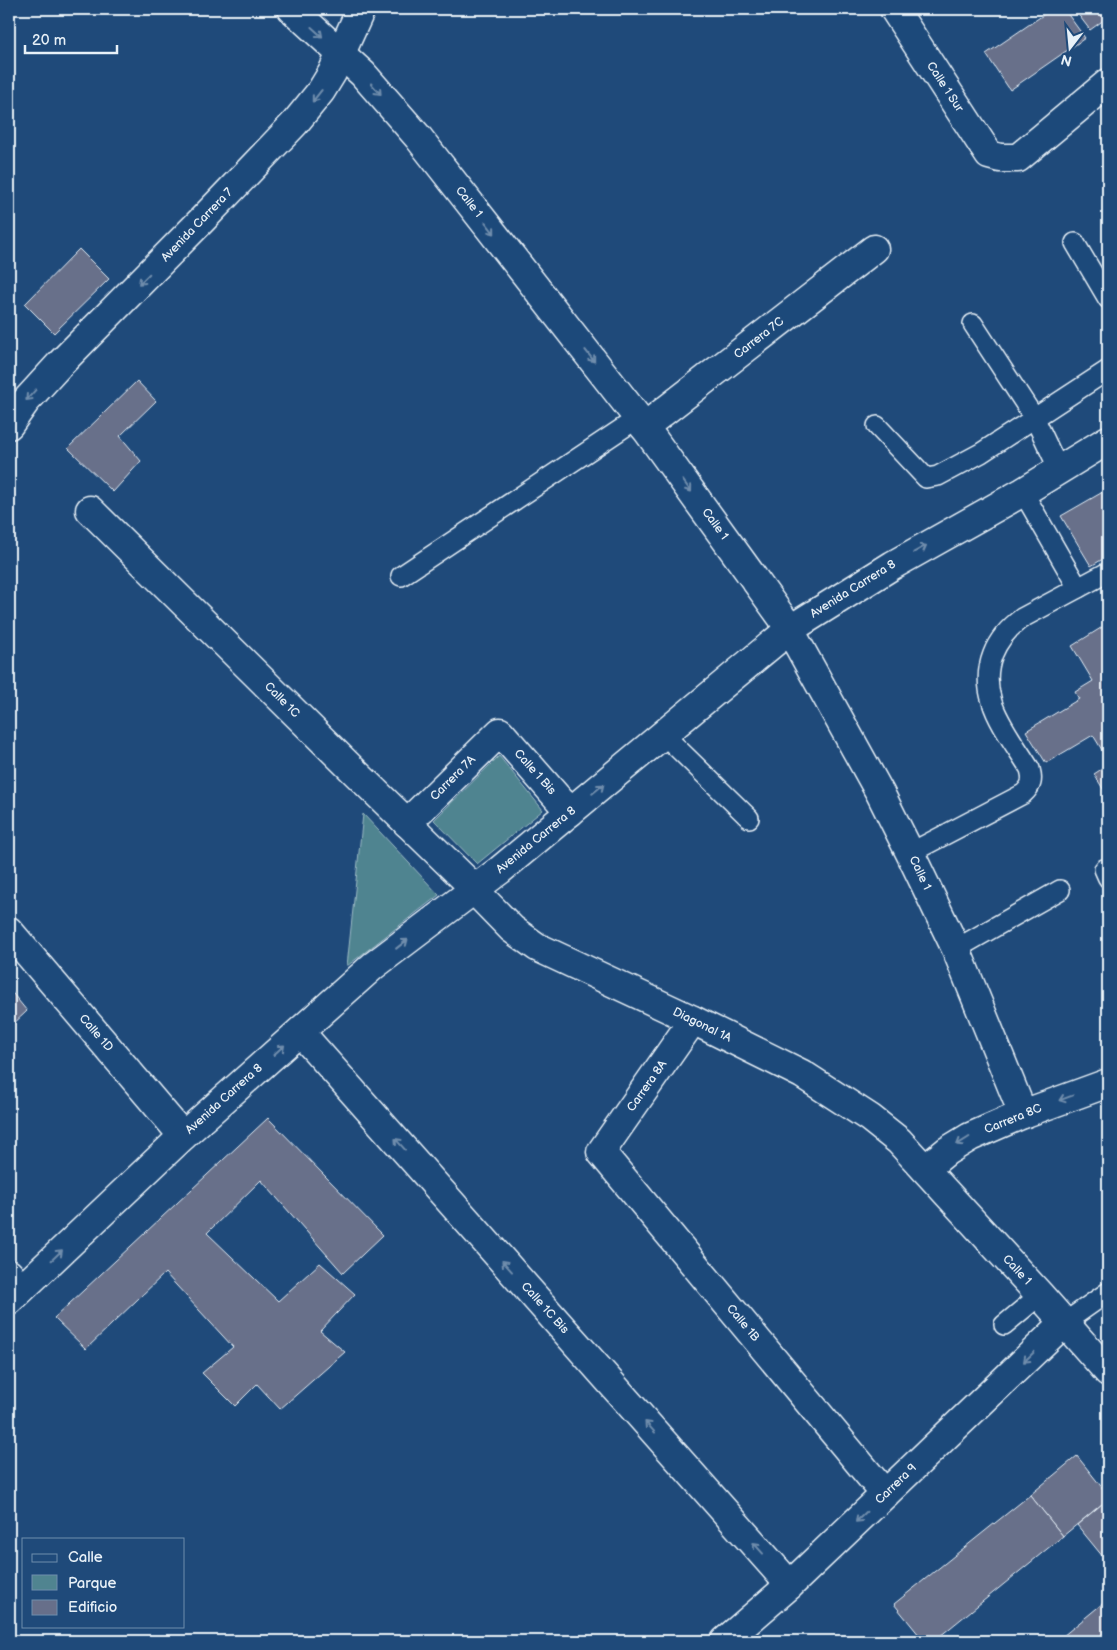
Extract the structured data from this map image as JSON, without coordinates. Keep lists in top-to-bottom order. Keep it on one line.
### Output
{"streets":{"street":["Calle 1 Sur","Calle 1","Avenida Carrera 7","Carrera 7C","Avenida Carrera 8","Calle 1C","Calle 1 Bis","Carrera 7A","Diagonal 1A","Calle 1D","Carrera 8A","Carrera 8C","Calle 1C Bis","Calle 1B","Carrera 9"]},"crossings":[["Calle 1","Avenida Carrera 7"],["Calle 1","Carrera 7C"],["Calle 1","Avenida Carrera 8"],["Calle 1","Diagonal 1A"],["Calle 1","Carrera 8C"],["Calle 1","Carrera 9"],["Avenida Carrera 8","Calle 1C"],["Avenida Carrera 8","Calle 1 Bis"],["Avenida Carrera 8","Diagonal 1A"],["Avenida Carrera 8","Calle 1D"],["Avenida Carrera 8","Calle 1C Bis"],["Calle 1C","Carrera 7A"],["Calle 1C","Diagonal 1A"],["Calle 1 Bis","Carrera 7A"],["Diagonal 1A","Carrera 8A"],["Diagonal 1A","Carrera 8C"],["Carrera 8A","Calle 1B"],["Calle 1C Bis","Carrera 9"],["Calle 1B","Carrera 9"]],"one_way":["Calle 1","Avenida Carrera 7","Avenida Carrera 8","Carrera 8C","Calle 1C Bis","Carrera 9"],"legend":["Calle","Parque","Edificio"],"scale_bar":"20 m","north":"bottom"}
